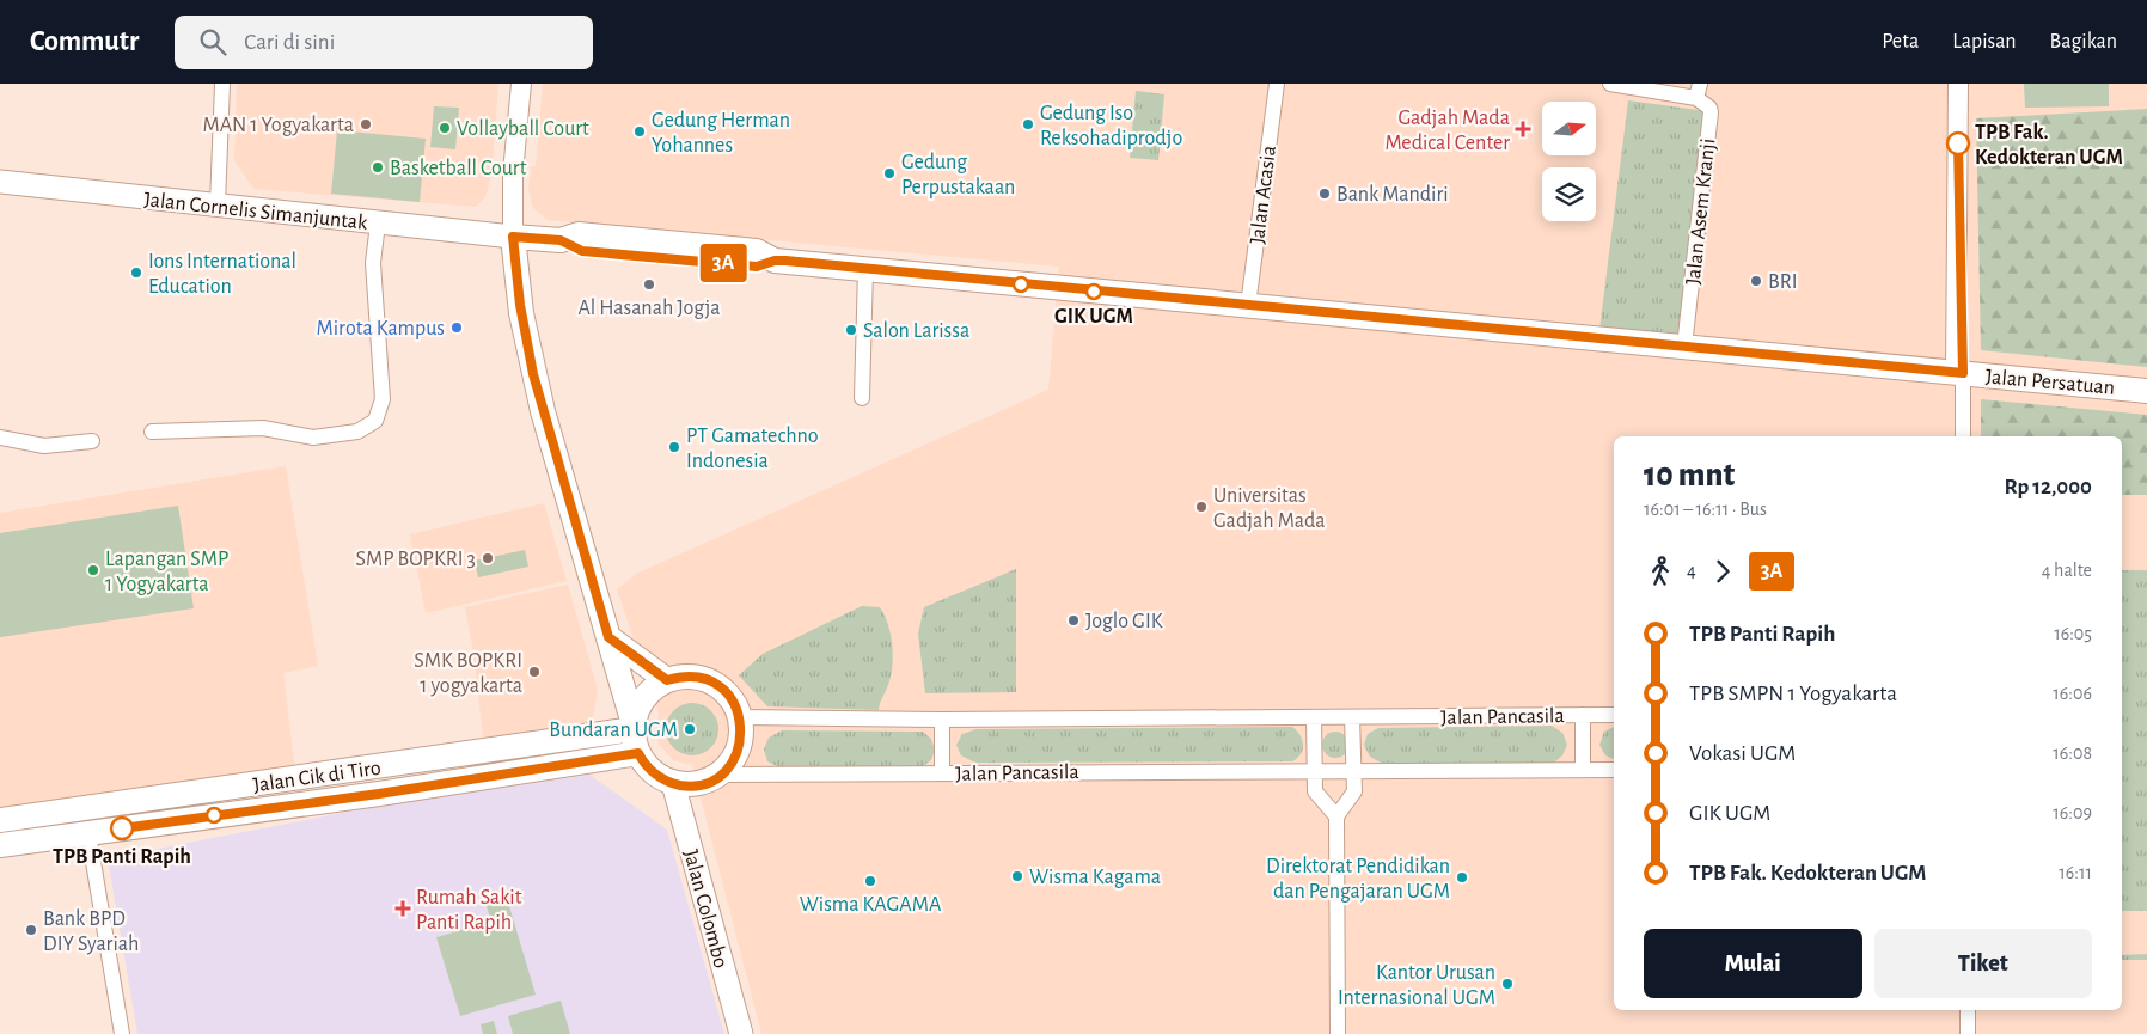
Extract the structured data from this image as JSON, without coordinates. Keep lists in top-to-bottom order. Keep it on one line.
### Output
{"streets":{"main road":["Jalan Cornelis Simanjuntak","Jalan Persatuan","Jalan Cik di Tiro","Jalan Colombo"],"street":["Jalan Acasia","Jalan Asem Kranji","Jalan Pancasila"]},"crossings":[["Jalan Acasia","Jalan Persatuan"],["Jalan Cornelis Simanjuntak","Jalan Persatuan"],["Jalan Asem Kranji","Jalan Persatuan"],["Jalan Pancasila","Jalan Cik di Tiro"],["Jalan Pancasila","Jalan Colombo"],["Jalan Cik di Tiro","Jalan Colombo"]],"places":{"other":["MAN 1 Yogyakarta","Gedung Iso Reksohadiprodjo","Vollayball Court","Gedung Herman Yohannes","TPB Fak. Kedokteran UGM","Basketball Court","Gedung Perpustakaan","Bank Mandiri","Ions International Education","BRI","Al Hasanah Jogja","GIK UGM","Mirota Kampus","Salon Larissa","PT Gamatechno Indonesia","Universitas Gadjah Mada","SMP BOPKRI 3","Lapangan SMP 1 Yogyakarta","Joglo GIK","SMK BOPKRI 1 yogyakarta","Bundaran UGM","TPB Panti Rapih","Wisma Kagama","Direktorat Pendidikan dan Pengajaran UGM","Wisma KAGAMA","Bank BPD DIY Syariah","Kantor Urusan Internasional UGM"],"health":["Gadjah Mada Medical Center","Rumah Sakit Panti Rapih"]},"lines":["bus line 3A"],"north":"right","page":{"header":"Commutr","search":"Cari di sini","nav":["Peta","Lapisan","Bagikan"],"on_map":"3A","heading":["10 mnt","16:01 – 16:11 · Bus","Rp 12,000"],"legs":["4","3A","4 halte"],"list":[{"name":"TPB Panti Rapih","value":"16:05"},{"name":"TPB SMPN 1 Yogyakarta","value":"16:06"},{"name":"Vokasi UGM","value":"16:08"},{"name":"GIK UGM","value":"16:09"},{"name":"TPB Fak. Kedokteran UGM","value":"16:11"}],"buttons":["Mulai","Tiket"]}}
